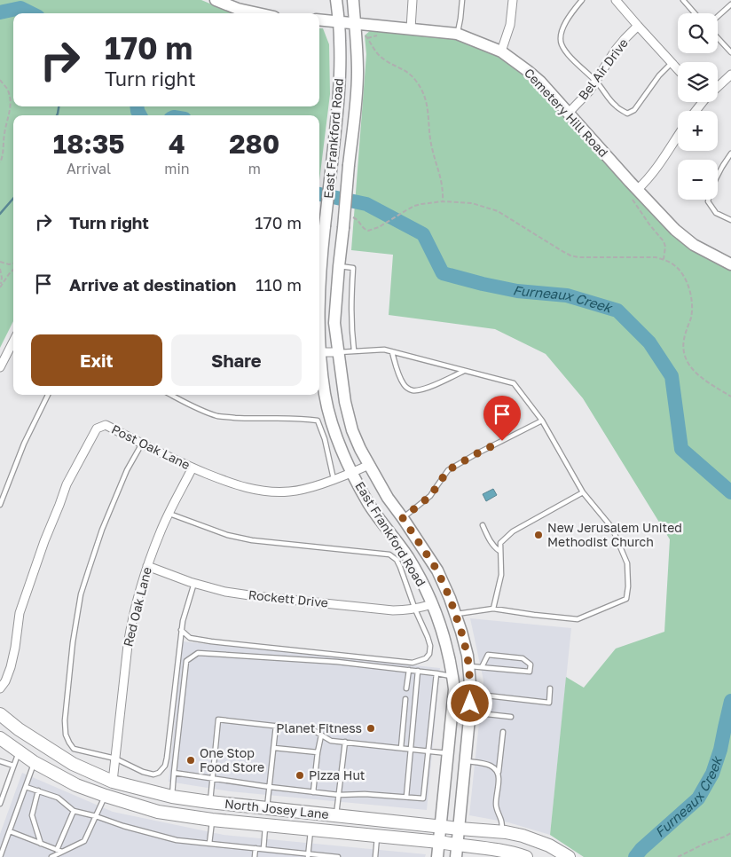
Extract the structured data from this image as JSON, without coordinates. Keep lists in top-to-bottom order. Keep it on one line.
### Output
{"streets":{"main road":["Cemetery Hill Road","East Frankford Road","North Josey Lane"],"street":["Bel Air Drive","Post Oak Lane","Rockett Drive","Red Oak Lane"]},"crossings":[["Bel Air Drive","Cemetery Hill Road"],["Cemetery Hill Road","East Frankford Road"],["East Frankford Road","Post Oak Lane"],["East Frankford Road","Rockett Drive"],["East Frankford Road","North Josey Lane"],["Post Oak Lane","Red Oak Lane"],["Rockett Drive","Red Oak Lane"],["Red Oak Lane","North Josey Lane"]],"water":["Furneaux Creek"],"places":["New Jerusalem United Methodist Church","Planet Fitness","One Stop Food Store","Pizza Hut"],"page":{"map_buttons":["+","−"],"turn":["170 m","Turn right"],"eta":["18:35","Arrival","4","min","280","m"],"list":[{"name":"Turn right","value":"170 m"},{"name":"Arrive at destination","value":"110 m"}],"buttons":["Exit","Share"]}}
